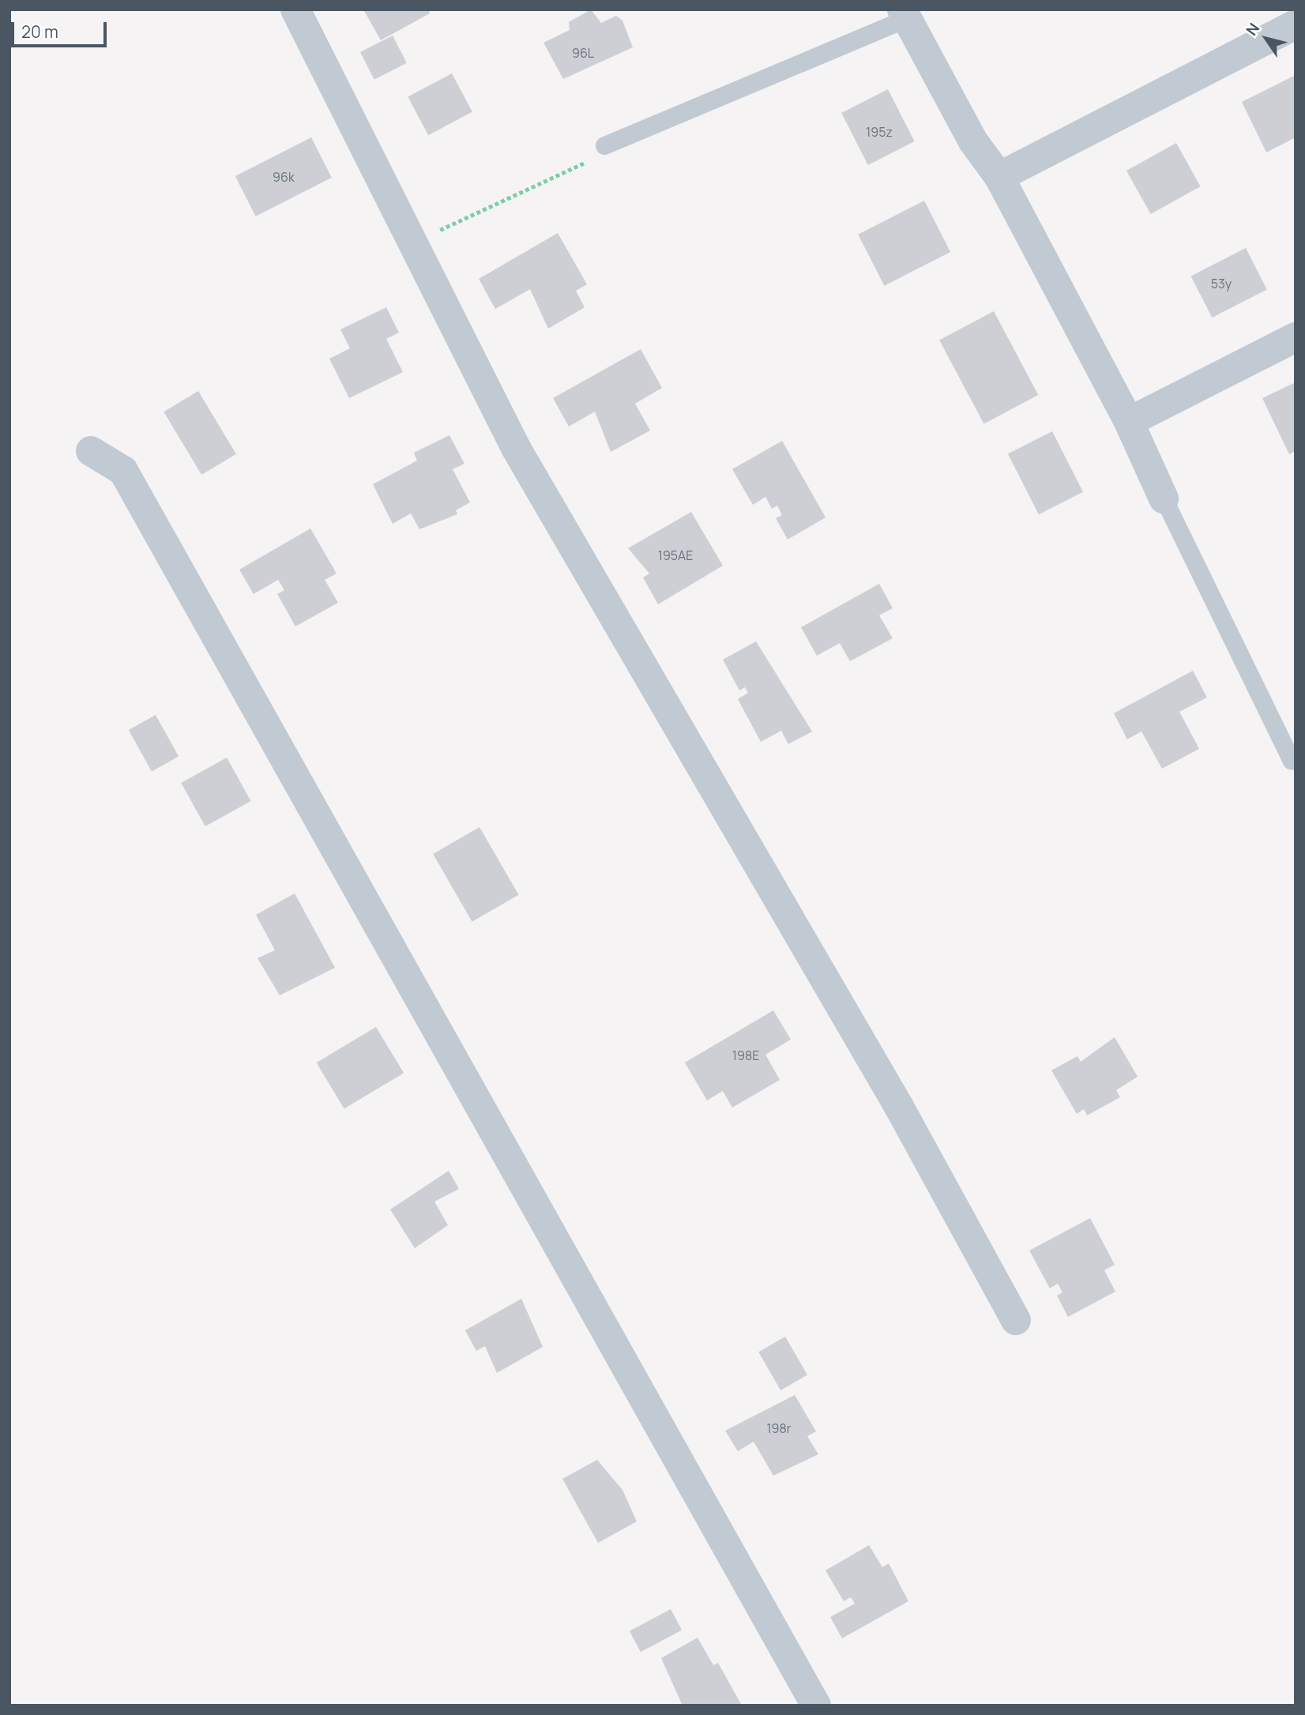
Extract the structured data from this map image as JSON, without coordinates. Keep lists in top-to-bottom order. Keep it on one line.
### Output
{"house_numbers":["96L","195z","96k","53y","195AE","198E","198r"],"scale_bar":"20 m","north":"top left"}
